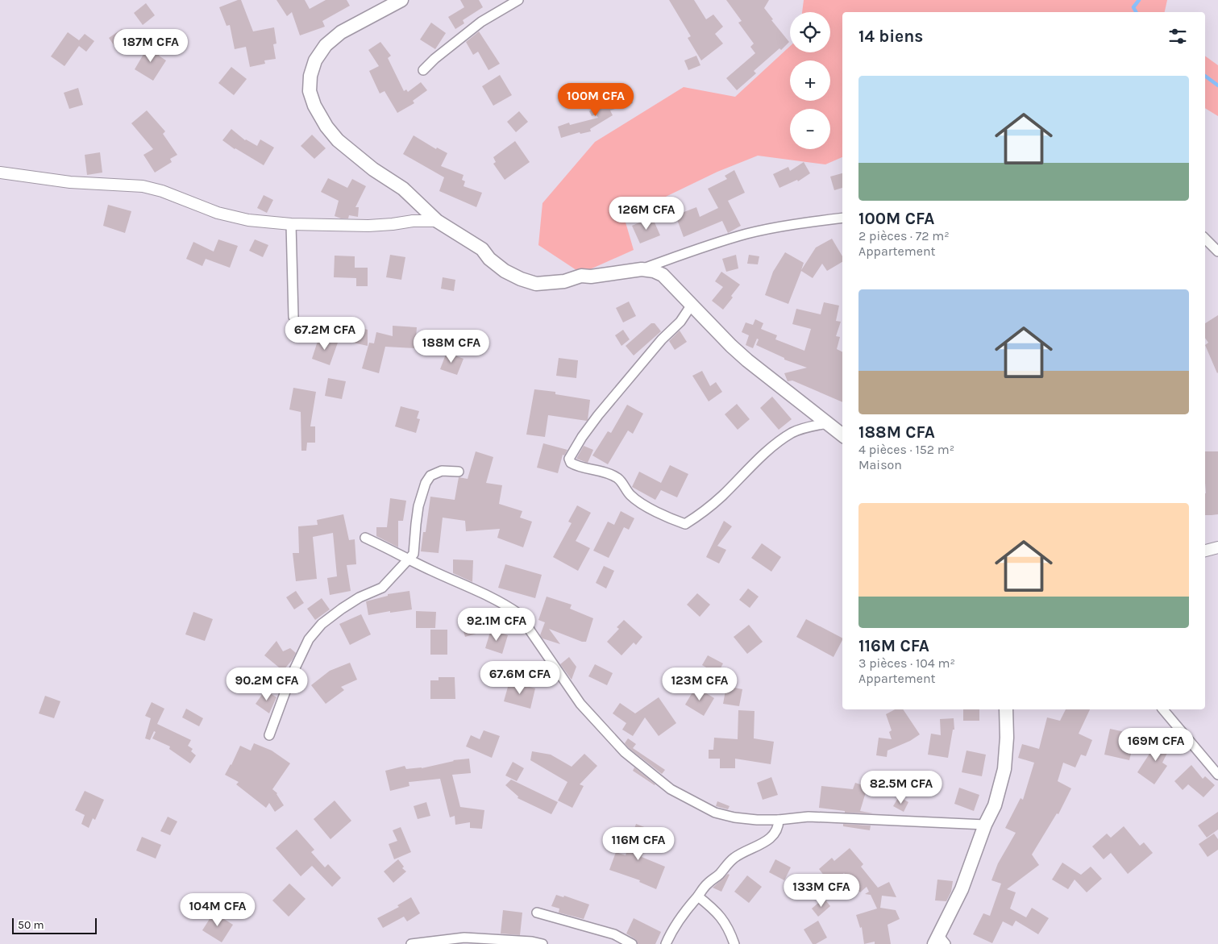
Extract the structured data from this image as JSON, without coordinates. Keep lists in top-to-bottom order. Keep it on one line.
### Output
{"scale_bar":"50 m","page":{"map_buttons":["+","−"],"heading":"14 biens","price":["187M CFA","100M CFA","126M CFA","67.2M CFA","188M CFA","92.1M CFA","67.6M CFA","90.2M CFA","123M CFA","169M CFA","82.5M CFA","116M CFA","133M CFA","104M CFA"],"list":[{"name":"100M CFA","note":"2 pièces · 72 m² · Appartement"},{"name":"188M CFA","note":"4 pièces · 152 m² · Maison"},{"name":"116M CFA","note":"3 pièces · 104 m² · Appartement"}],"scale":"50 m"}}
